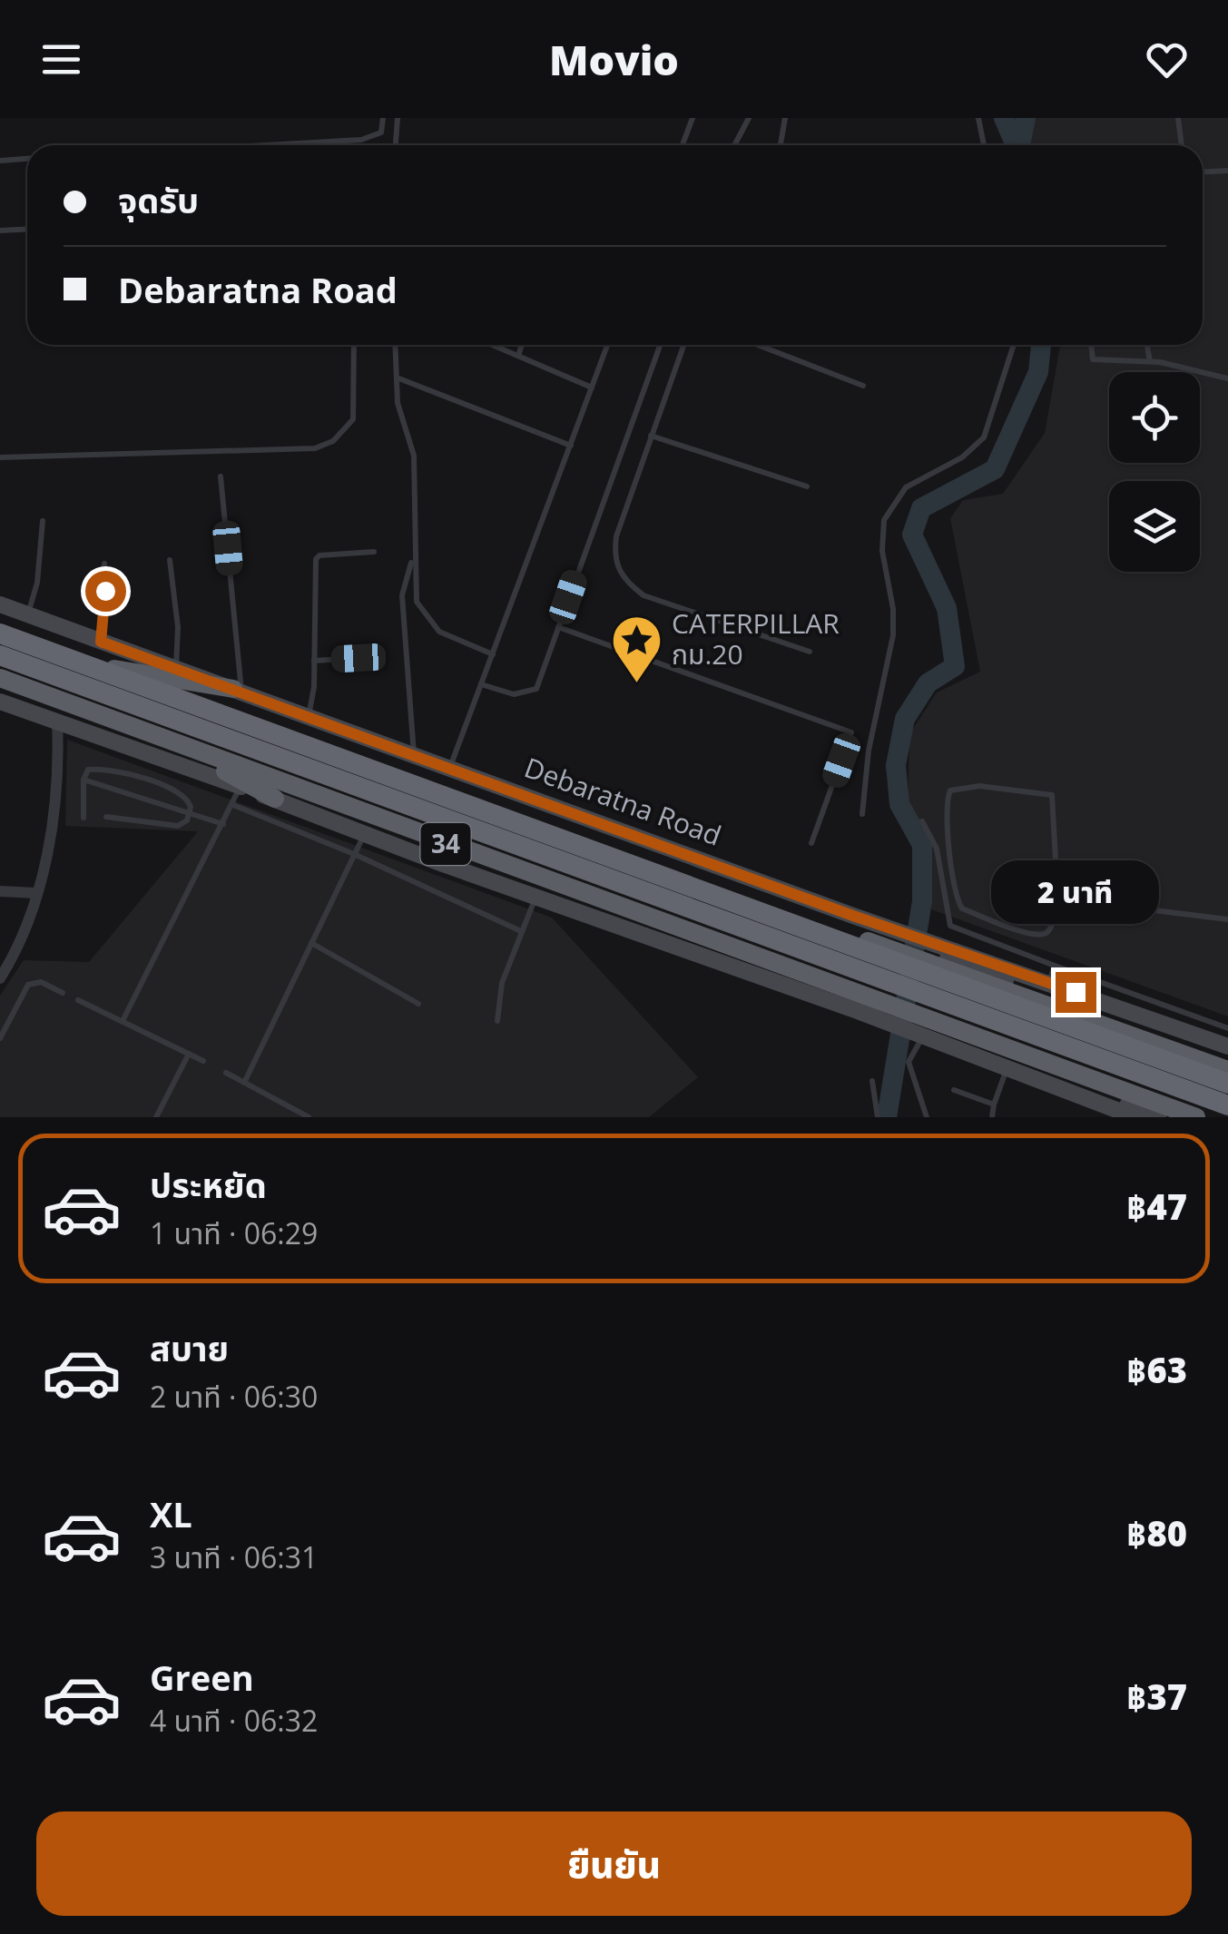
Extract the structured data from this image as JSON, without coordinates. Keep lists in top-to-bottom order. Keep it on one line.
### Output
{"streets":{"highway":["Debaratna Road","34"]},"places":{"place":["CATERPILLAR กม.20"]},"page":{"header":"Movio","banner":["จุดรับ","Debaratna Road"],"bubble":"2 นาที","list":[{"name":"ประหยัด","note":"1 นาที · 06:29","value":"฿47"},{"name":"สบาย","note":"2 นาที · 06:30","value":"฿63"},{"name":"XL","note":"3 นาที · 06:31","value":"฿80"},{"name":"Green","note":"4 นาที · 06:32","value":"฿37"}],"buttons":"ยืนยัน"}}
